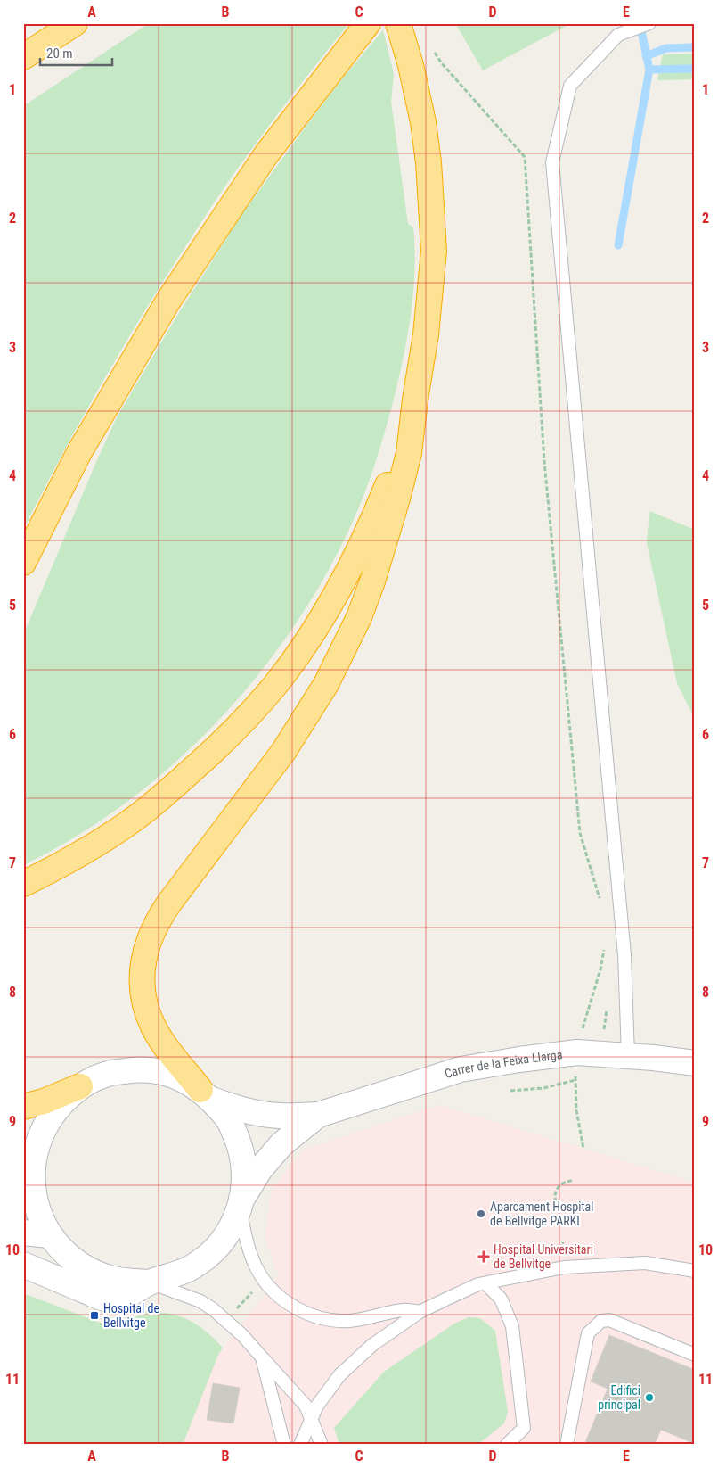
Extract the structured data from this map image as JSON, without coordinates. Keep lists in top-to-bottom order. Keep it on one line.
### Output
{"streets":{"street":["Carrer de la Feixa Llarga"]},"places":{"other":["Aparcament Hospital de Bellvitge PARKI","Edifici principal"],"health":["Hospital Universitari de Bellvitge"],"transit":["Hospital de Bellvitge"]},"scale_bar":"20 m","grid":{"columns":["A","B","C","D","E"],"rows":["1","2","3","4","5","6","7","8","9","10","11"]}}
